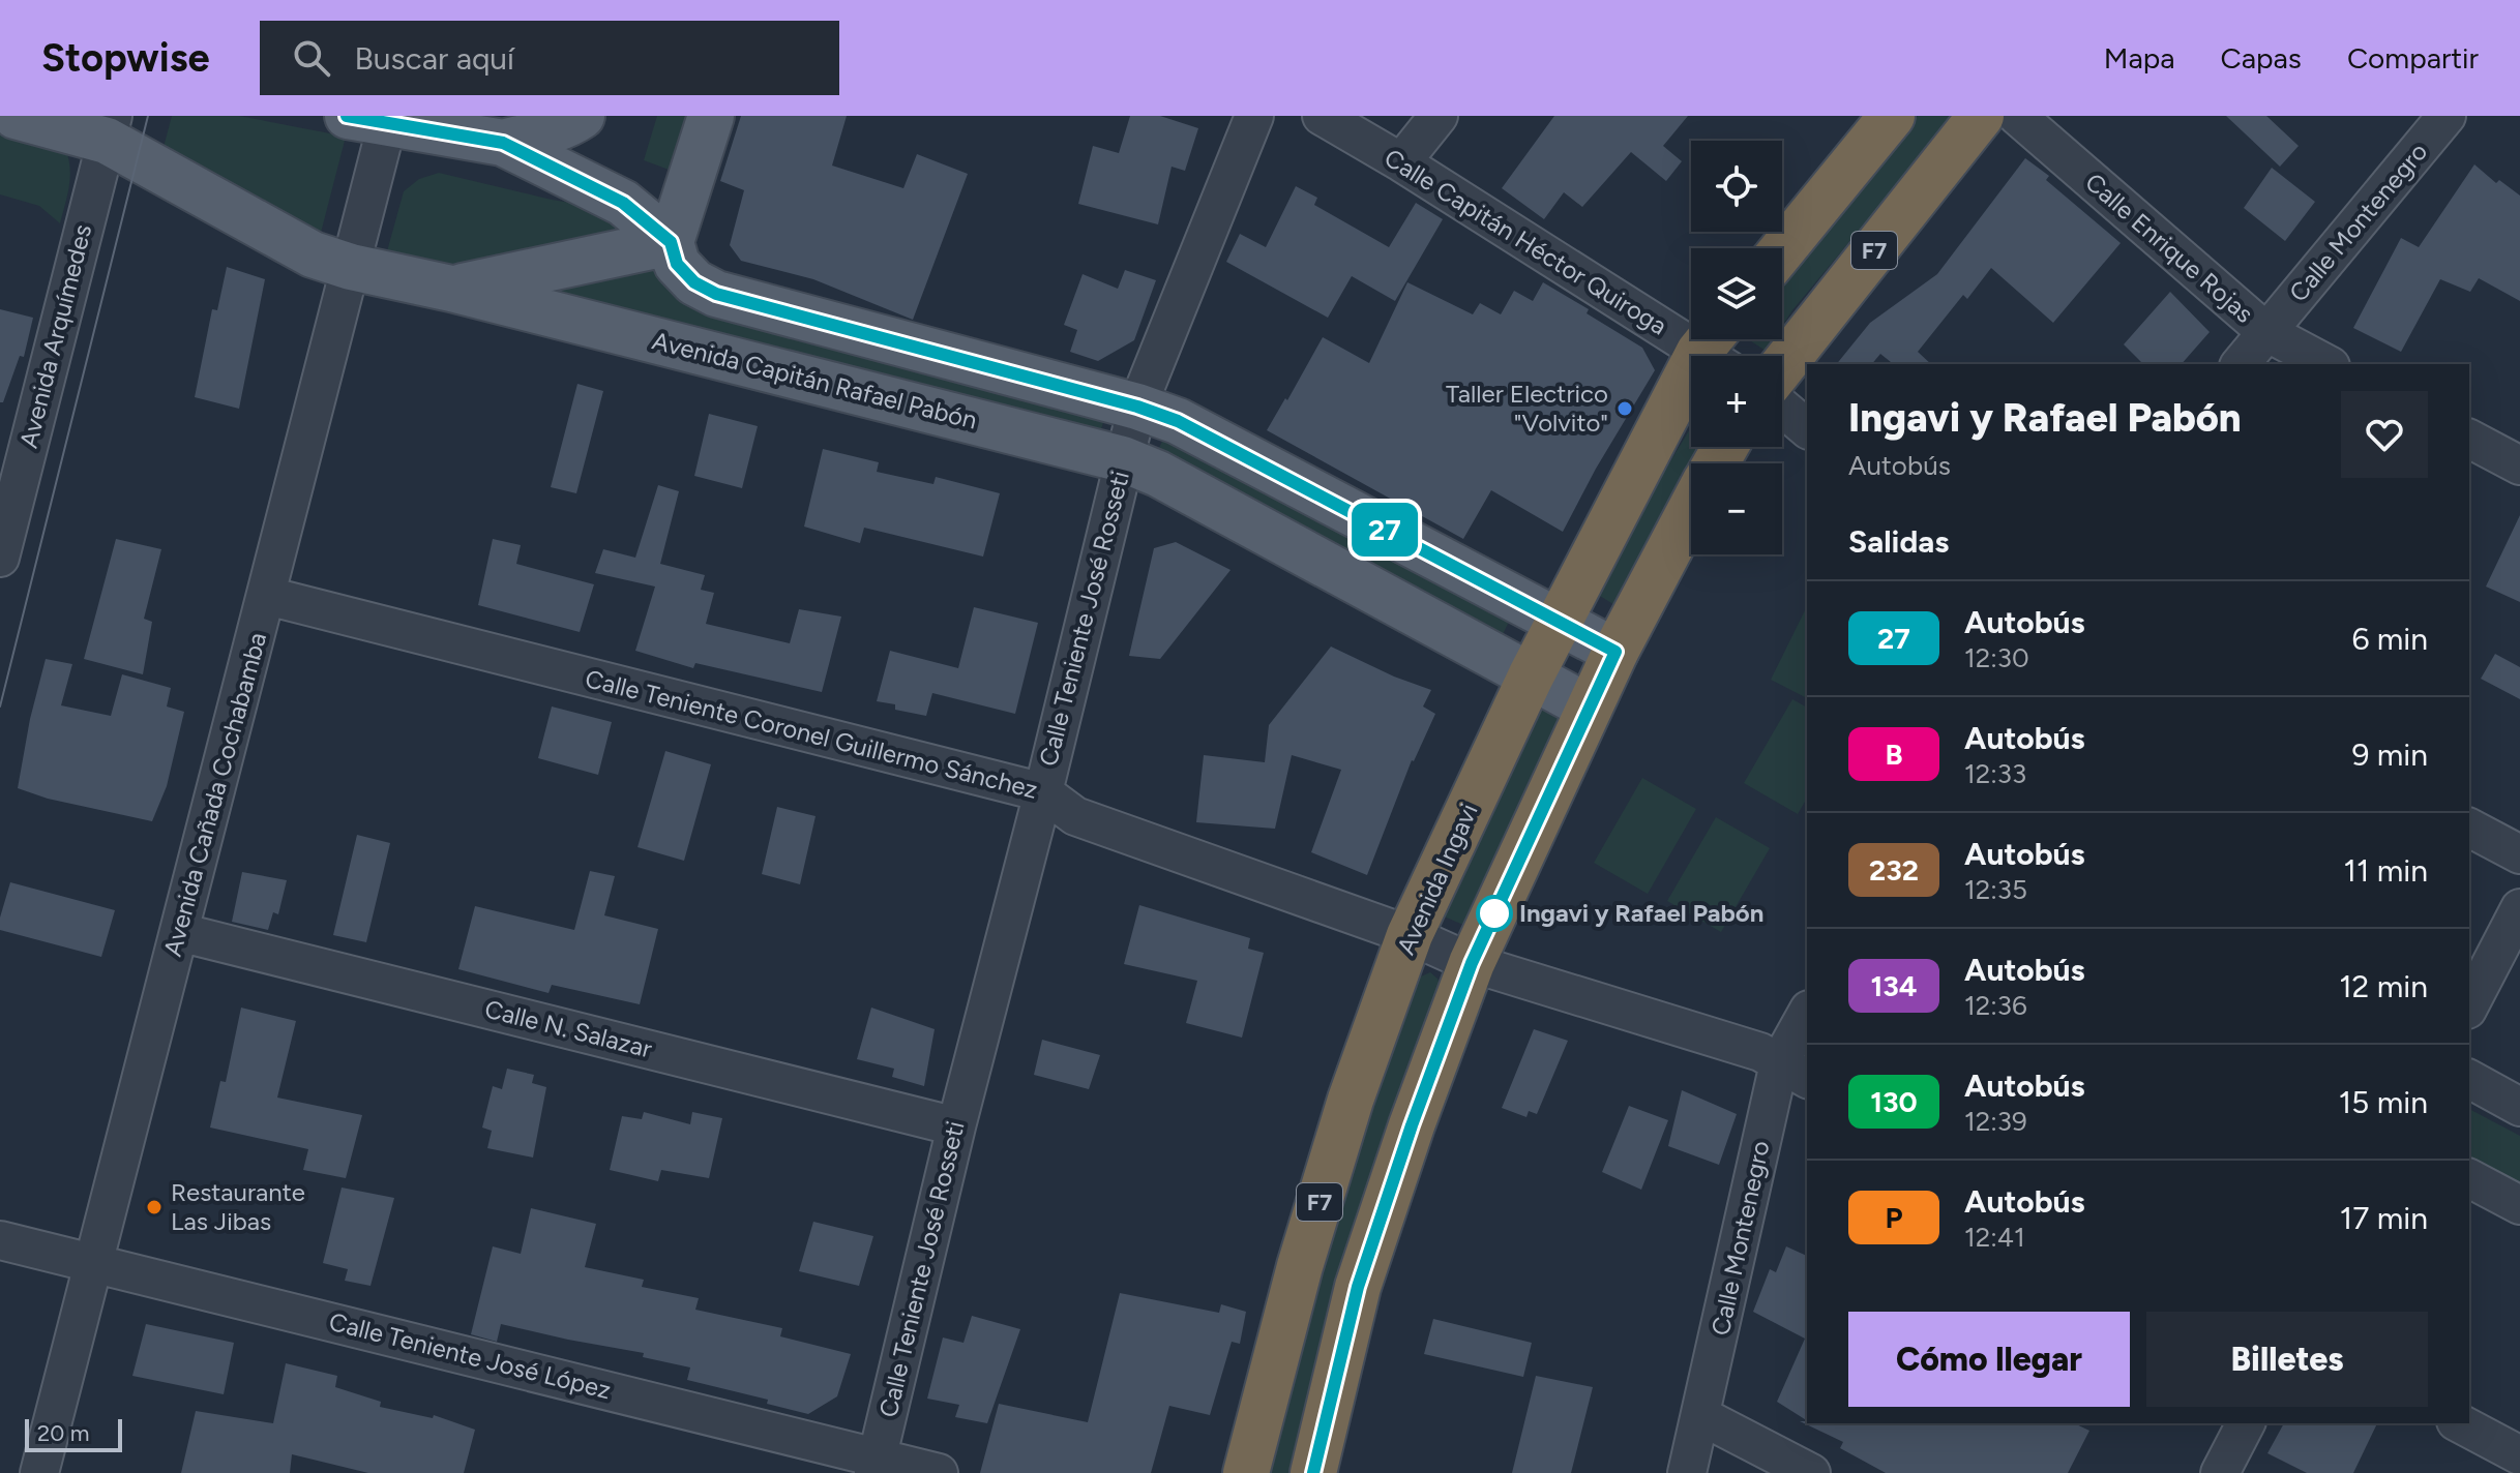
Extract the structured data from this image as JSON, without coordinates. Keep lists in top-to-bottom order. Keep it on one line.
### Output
{"streets":{"highway":["F7","Avenida Ingavi"],"main road":["Avenida Capitán Rafael Pabón"],"street":["Calle Montenegro","Calle Capitán Héctor Quiroga","Calle Enrique Rojas","Avenida Arquímedes","Calle Teniente José Rosseti","Calle Teniente Coronel Guillermo Sánchez","Avenida Cañada Cochabamba","Calle N. Salazar","Calle Teniente José López"]},"crossings":[["Calle Montenegro","Calle Enrique Rojas"],["Calle Montenegro","Calle Teniente Coronel Guillermo Sánchez"],["Calle Capitán Héctor Quiroga","Avenida Ingavi"],["F7","Avenida Capitán Rafael Pabón"],["F7","Calle Teniente Coronel Guillermo Sánchez"],["Avenida Arquímedes","Avenida Capitán Rafael Pabón"],["Avenida Capitán Rafael Pabón","Calle Teniente José Rosseti"],["Avenida Capitán Rafael Pabón","Avenida Cañada Cochabamba"],["Avenida Capitán Rafael Pabón","Avenida Ingavi"],["Calle Teniente José Rosseti","Calle Teniente Coronel Guillermo Sánchez"],["Calle Teniente José Rosseti","Calle N. Salazar"],["Calle Teniente José Rosseti","Calle Teniente José López"],["Calle Teniente Coronel Guillermo Sánchez","Avenida Cañada Cochabamba"],["Calle Teniente Coronel Guillermo Sánchez","Avenida Ingavi"],["Avenida Cañada Cochabamba","Calle N. Salazar"],["Avenida Cañada Cochabamba","Calle Teniente José López"]],"places":["Taller Electrico \"Volvito\"","Ingavi y Rafael Pabón","Restaurante Las Jibas"],"lines":["bus line 27"],"scale_bar":"20 m","page":{"header":"Stopwise","search":"Buscar aquí","nav":["Mapa","Capas","Compartir"],"on_map":"27","map_buttons":["+","−"],"heading":[["Ingavi y Rafael Pabón","Autobús"],"Salidas"],"list":[{"mark":"27","name":"Autobús","note":"12:30","value":"6 min"},{"mark":"B","name":"Autobús","note":"12:33","value":"9 min"},{"mark":"232","name":"Autobús","note":"12:35","value":"11 min"},{"mark":"134","name":"Autobús","note":"12:36","value":"12 min"},{"mark":"130","name":"Autobús","note":"12:39","value":"15 min"},{"mark":"P","name":"Autobús","note":"12:41","value":"17 min"}],"buttons":["Cómo llegar","Billetes"],"scale":"20 m"}}
